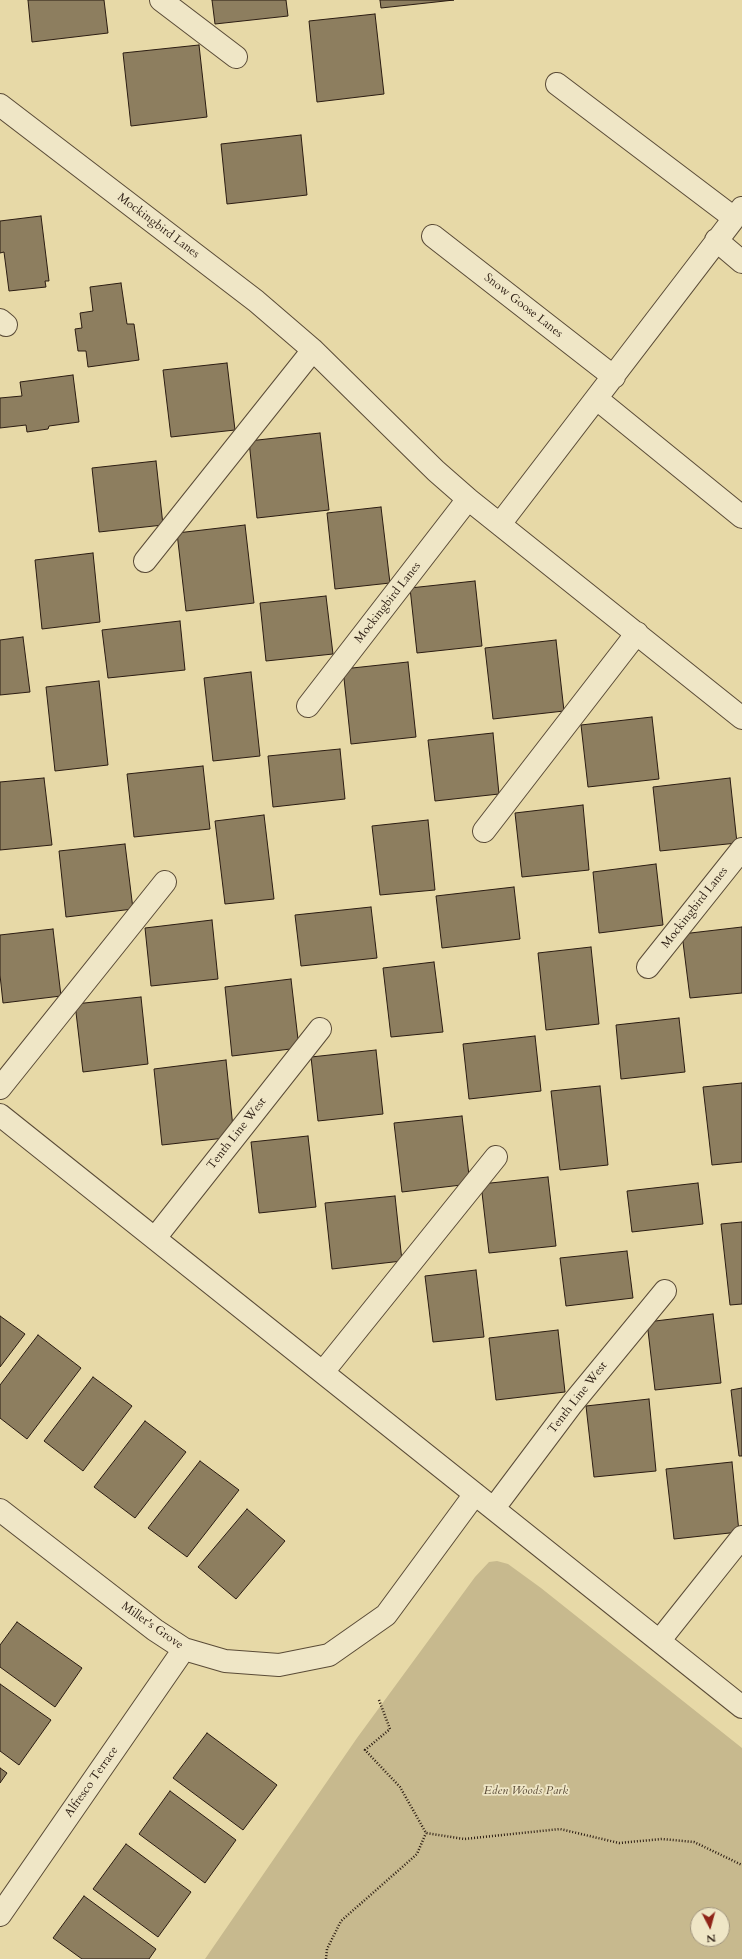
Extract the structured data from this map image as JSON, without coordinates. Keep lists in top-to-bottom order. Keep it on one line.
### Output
{"streets":{"street":["Mockingbird Lanes","Snow Goose Lanes","Tenth Line West","Miller's Grove","Alfresco Terrace"]},"crossings":[["Miller's Grove","Alfresco Terrace"]],"parks":["Eden Woods Park"],"north":"bottom"}
